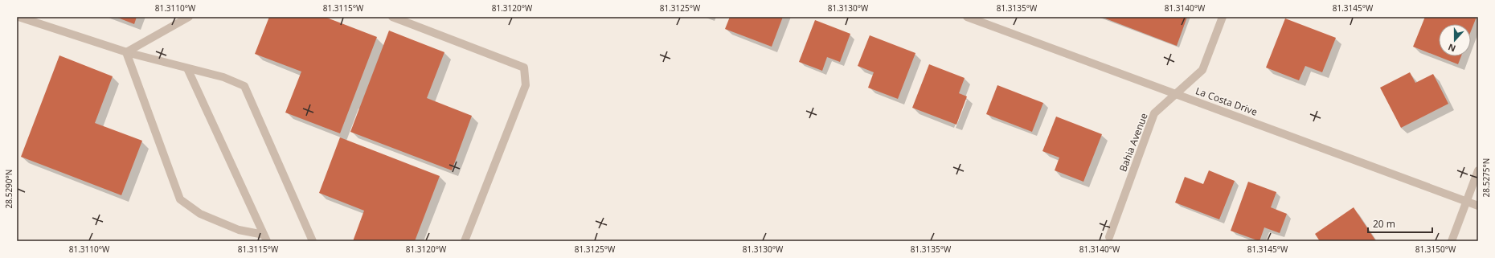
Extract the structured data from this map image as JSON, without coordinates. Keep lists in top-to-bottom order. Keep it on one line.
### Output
{"streets":{"street":["La Costa Drive","Bahia Avenue"]},"crossings":[["La Costa Drive","Bahia Avenue"]],"scale_bar":"20 m","north":"bottom","coordinates":["81.3110°W","81.3115°W","81.3120°W","81.3125°W","81.3130°W","81.3135°W","81.3140°W","81.3145°W","28.5275°N","28.5290°N","81.3150°W"]}
